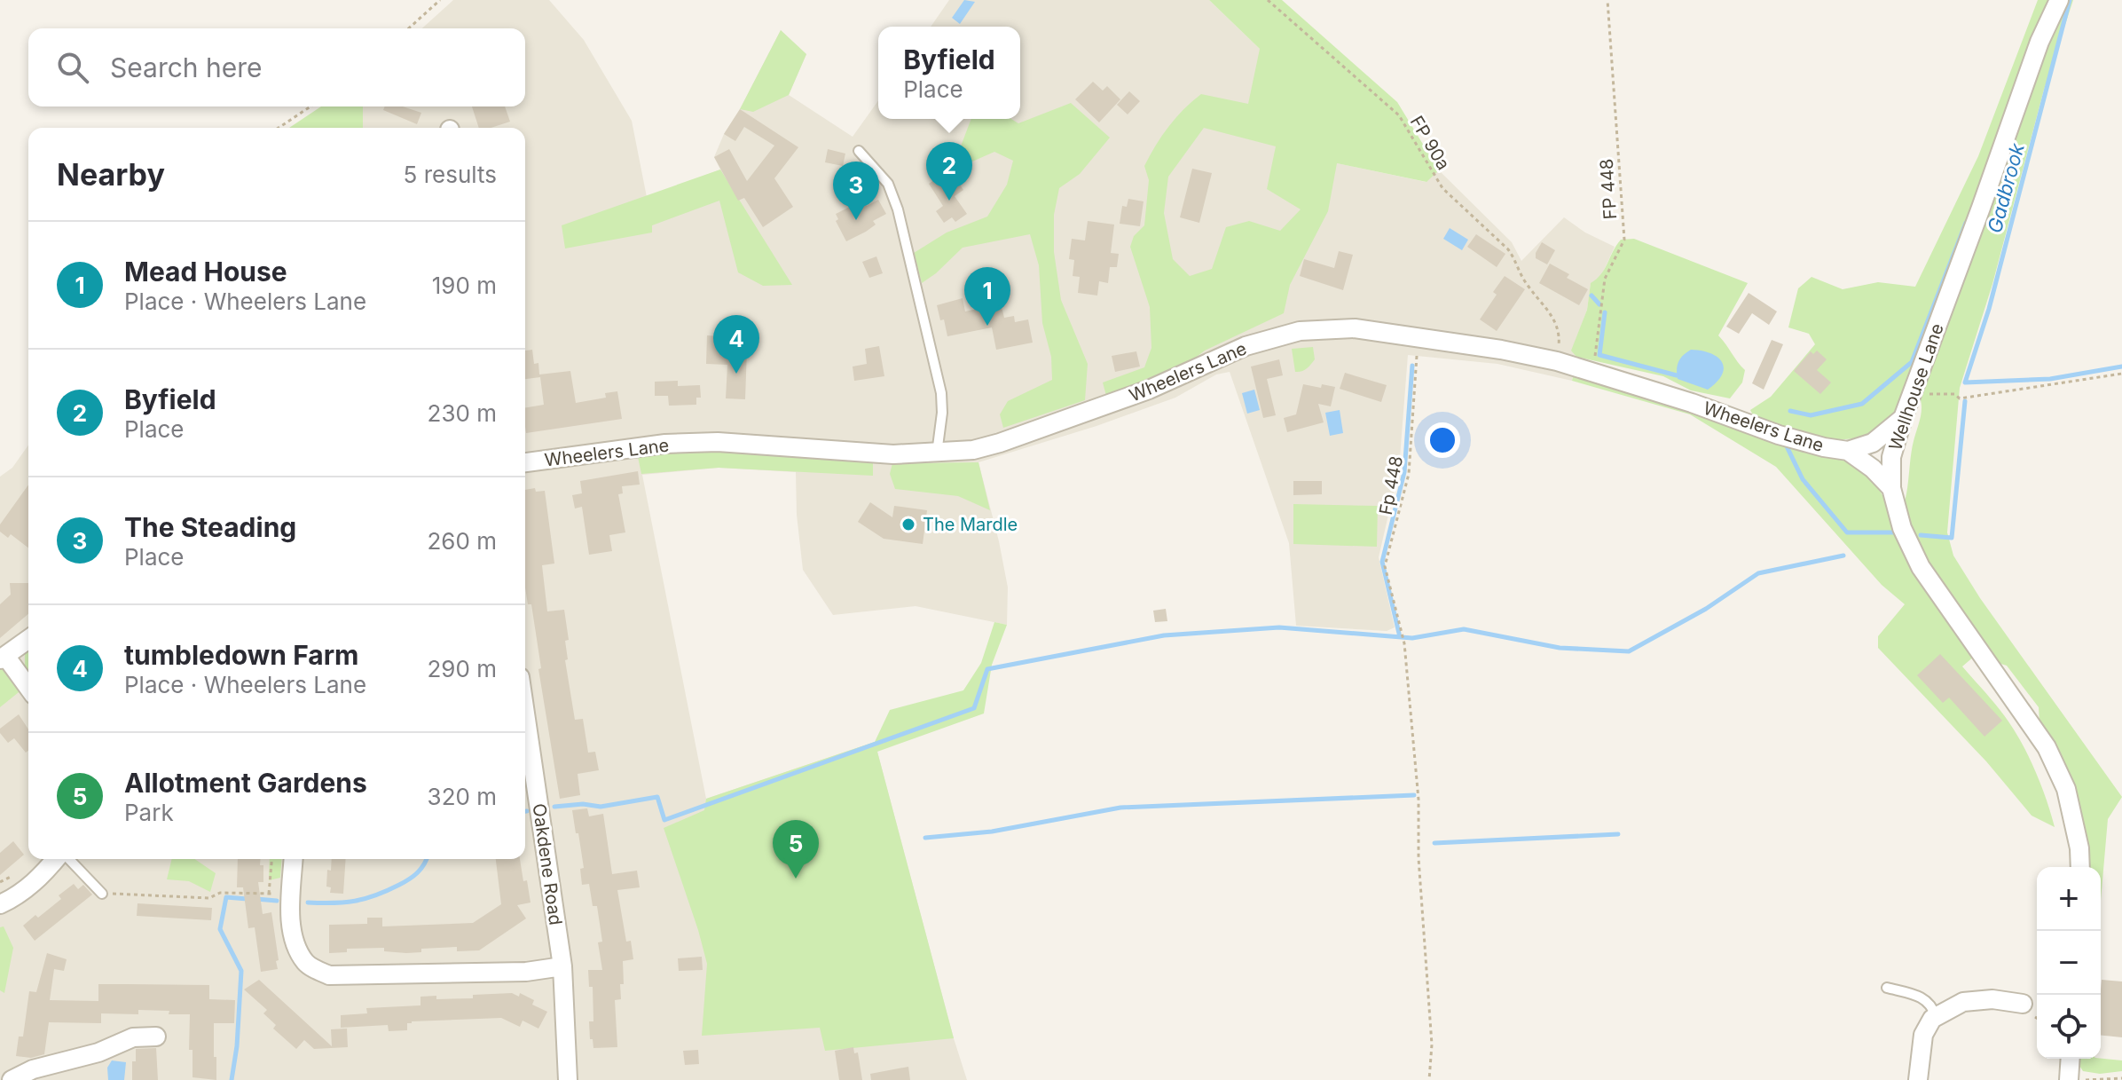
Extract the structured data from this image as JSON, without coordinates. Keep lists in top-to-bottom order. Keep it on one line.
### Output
{"streets":{"street":["Wheelers Lane","Wellhouse Lane","Oakdene Road"],"path":["FP 90a","FP 448","Fp 448"]},"crossings":[["FP 90a","Wheelers Lane"],["FP 448","Wheelers Lane"],["Wheelers Lane","Wellhouse Lane"],["Wheelers Lane","Fp 448"]],"water":["Gadbrook"],"places":["The Mardle"],"page":{"popup":["Byfield","Place"],"search":"Search here","heading":["Nearby","5 results"],"pins":["2","3","1","4","5"],"list":[{"mark":"1","name":"Mead House","note":"Place · Wheelers Lane","value":"190 m"},{"mark":"2","name":"Byfield","note":"Place","value":"230 m"},{"mark":"3","name":"The Steading","note":"Place","value":"260 m"},{"mark":"4","name":"tumbledown Farm","note":"Place · Wheelers Lane","value":"290 m"},{"mark":"5","name":"Allotment Gardens","note":"Park","value":"320 m"}],"map_buttons":["+","−"]}}
